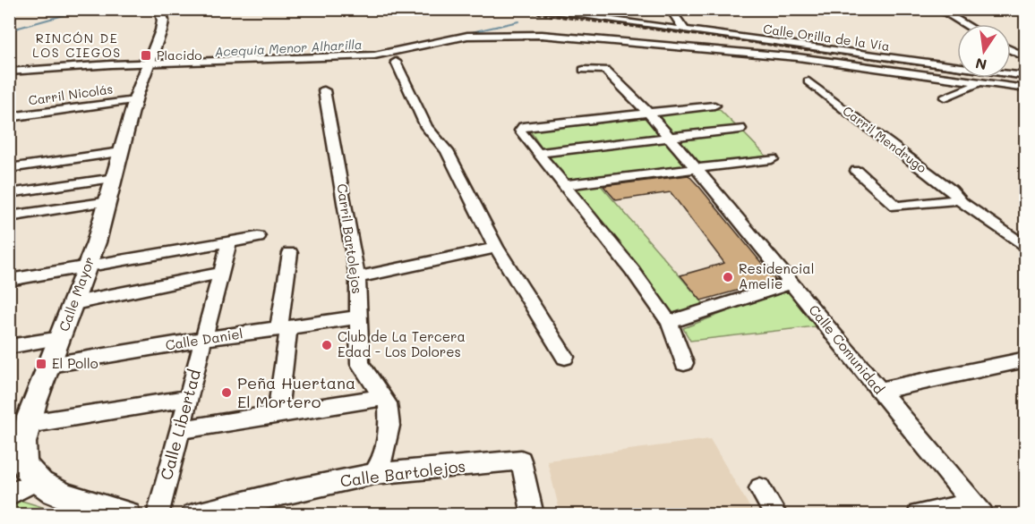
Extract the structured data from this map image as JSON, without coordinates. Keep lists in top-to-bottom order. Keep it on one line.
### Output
{"streets":{"main road":["Calle Mayor"],"street":["Calle Orilla de la Vía","Carril Nicolás","Carril Mendrugo","Carril Bartolejos","Calle Daniel","Calle Comunidad","Calle Libertad","Calle Bartolejos"]},"crossings":[["Carril Nicolás","Calle Mayor"],["Carril Bartolejos","Calle Daniel"],["Carril Bartolejos","Calle Bartolejos"],["Calle Mayor","Calle Daniel"],["Calle Daniel","Calle Libertad"]],"districts":["RINCÓN DE LOS CIEGOS"],"water":["Acequia Menor Alharilla"],"places":{"transit":["Placido","El Pollo"],"other":["Residencial Amelie","Club de La Tercera Edad - Los Dolores","Peña Huertana El Mortero"]},"north":"bottom"}
